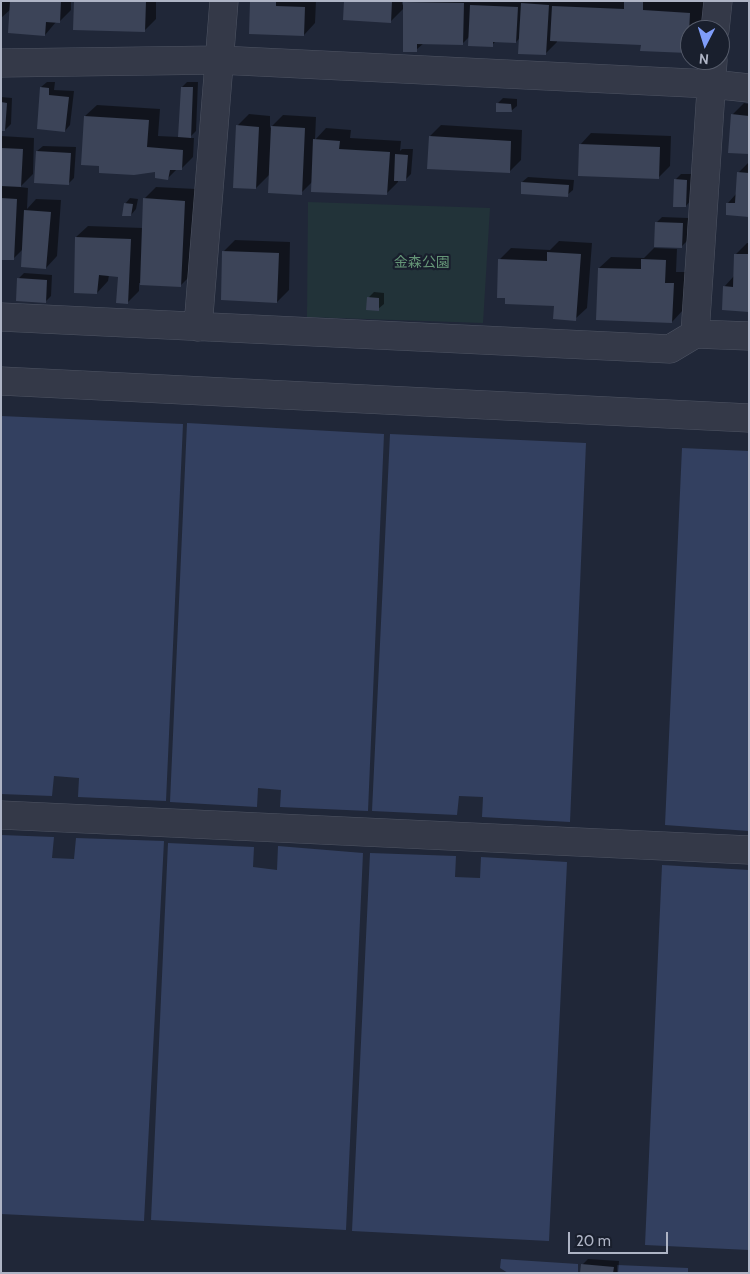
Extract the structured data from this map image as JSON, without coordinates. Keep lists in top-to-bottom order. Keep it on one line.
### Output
{"parks":["金森公園"],"scale_bar":"20 m","north":"bottom"}
